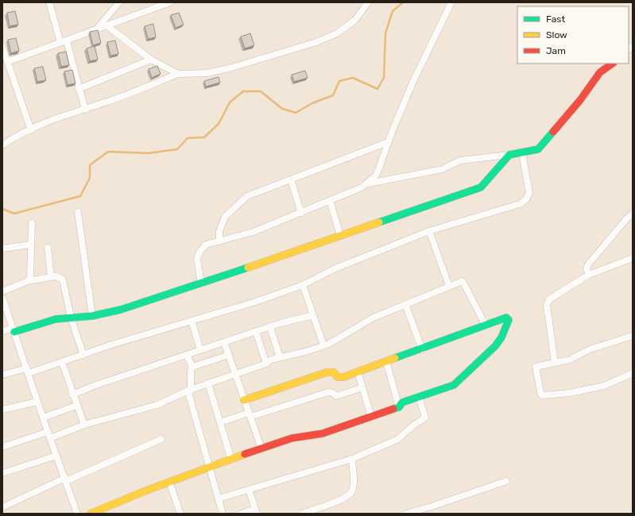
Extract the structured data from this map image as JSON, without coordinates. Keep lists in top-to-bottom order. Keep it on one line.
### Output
{"legend":["Fast","Slow","Jam"]}
